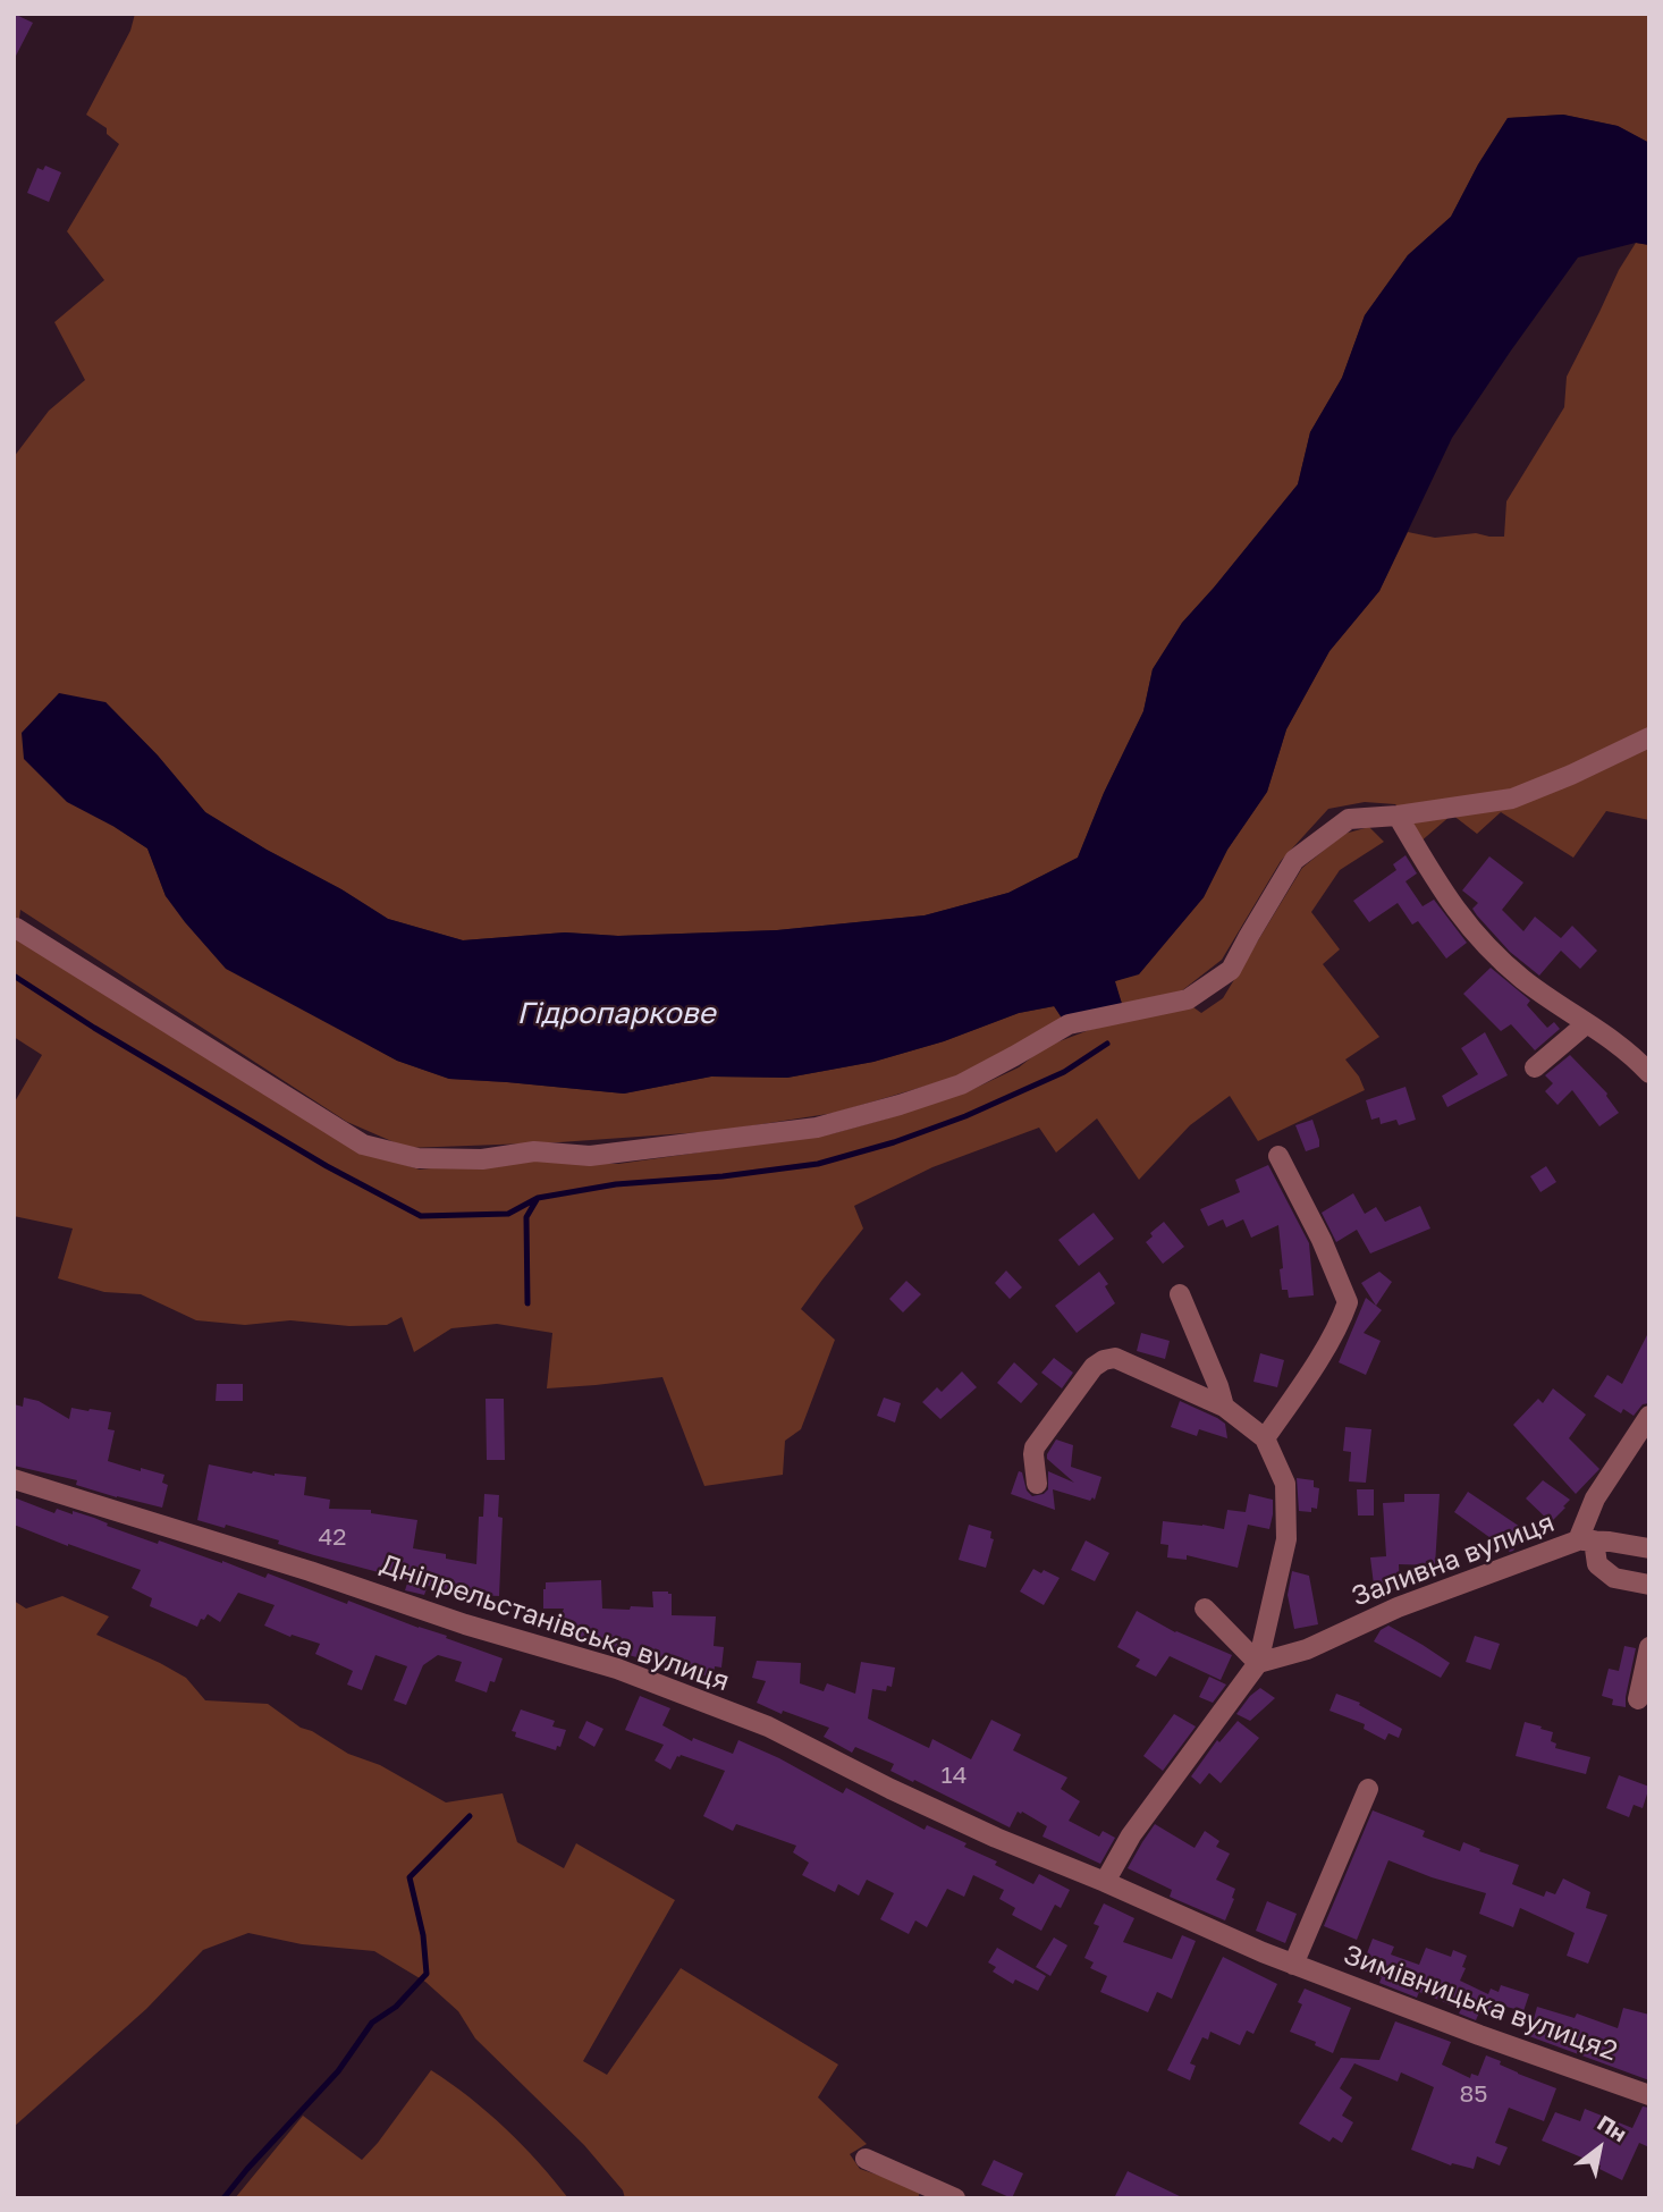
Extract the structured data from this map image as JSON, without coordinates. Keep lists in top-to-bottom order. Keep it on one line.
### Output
{"streets":{"street":["Заливна вулиця","Дніпрельстанівська вулиця","Зимівницька вулиця2"]},"crossings":[["Дніпрельстанівська вулиця","Зимівницька вулиця2"]],"water":["Гідропаркове"],"house_numbers":["42","14","85"],"north":"top right"}
